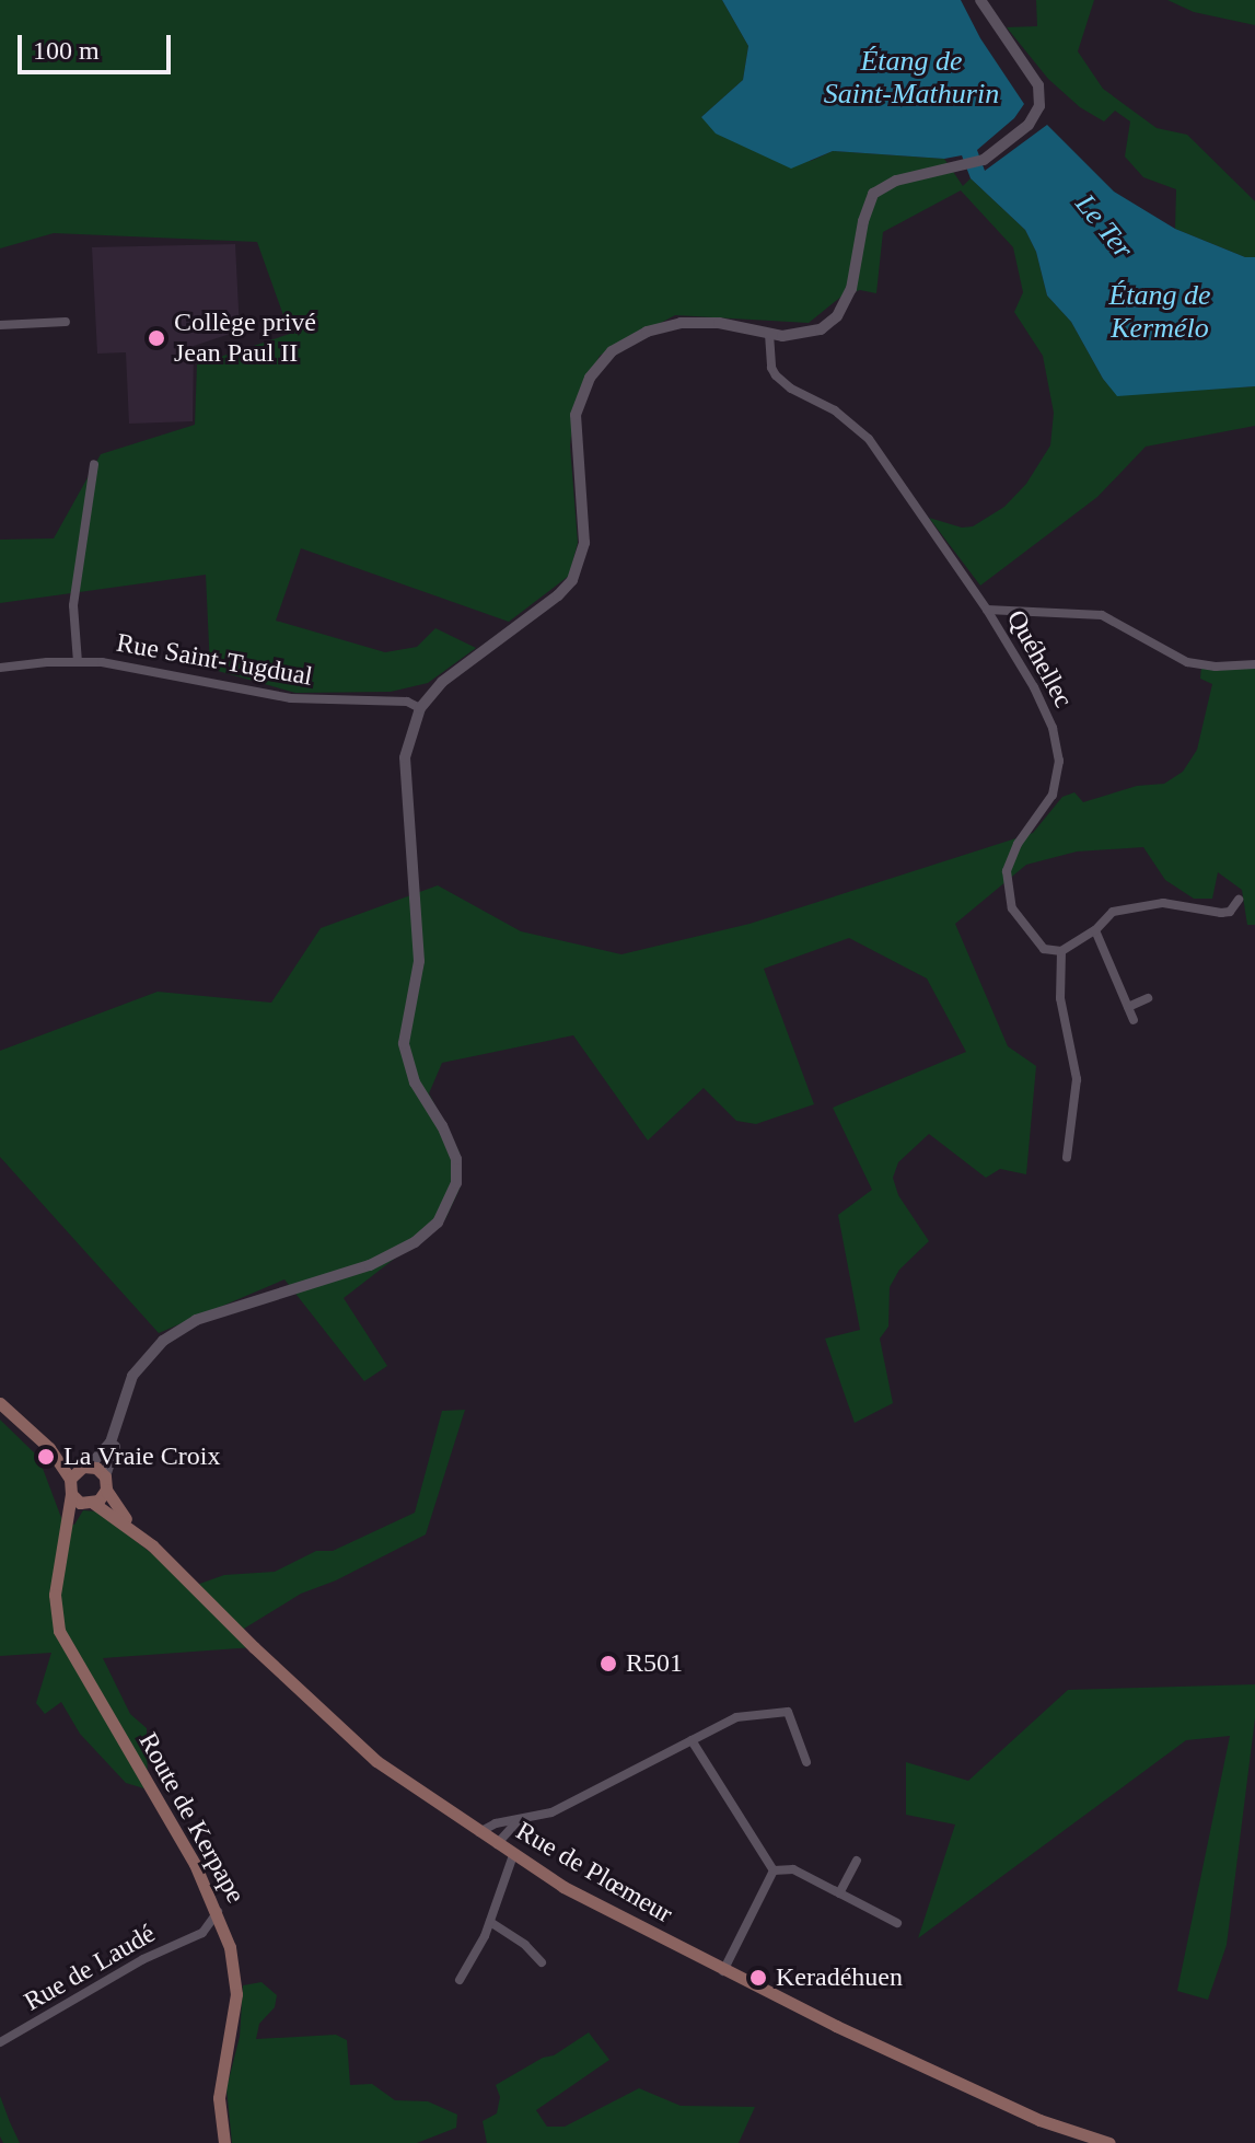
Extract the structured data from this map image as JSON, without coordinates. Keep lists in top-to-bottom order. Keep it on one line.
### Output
{"streets":{"main road":["Route de Kerpape","Rue de Plœmeur"],"street":["Quéhellec","Rue Saint-Tugdual","Rue de Laudé"]},"crossings":[["Route de Kerpape","Rue de Plœmeur"],["Route de Kerpape","Rue de Laudé"]],"water":["Étang de Saint-Mathurin","Le Ter","Étang de Kermélo"],"places":["Collège privé Jean Paul II","La Vraie Croix","R501","Keradéhuen"],"scale_bar":"100 m"}
